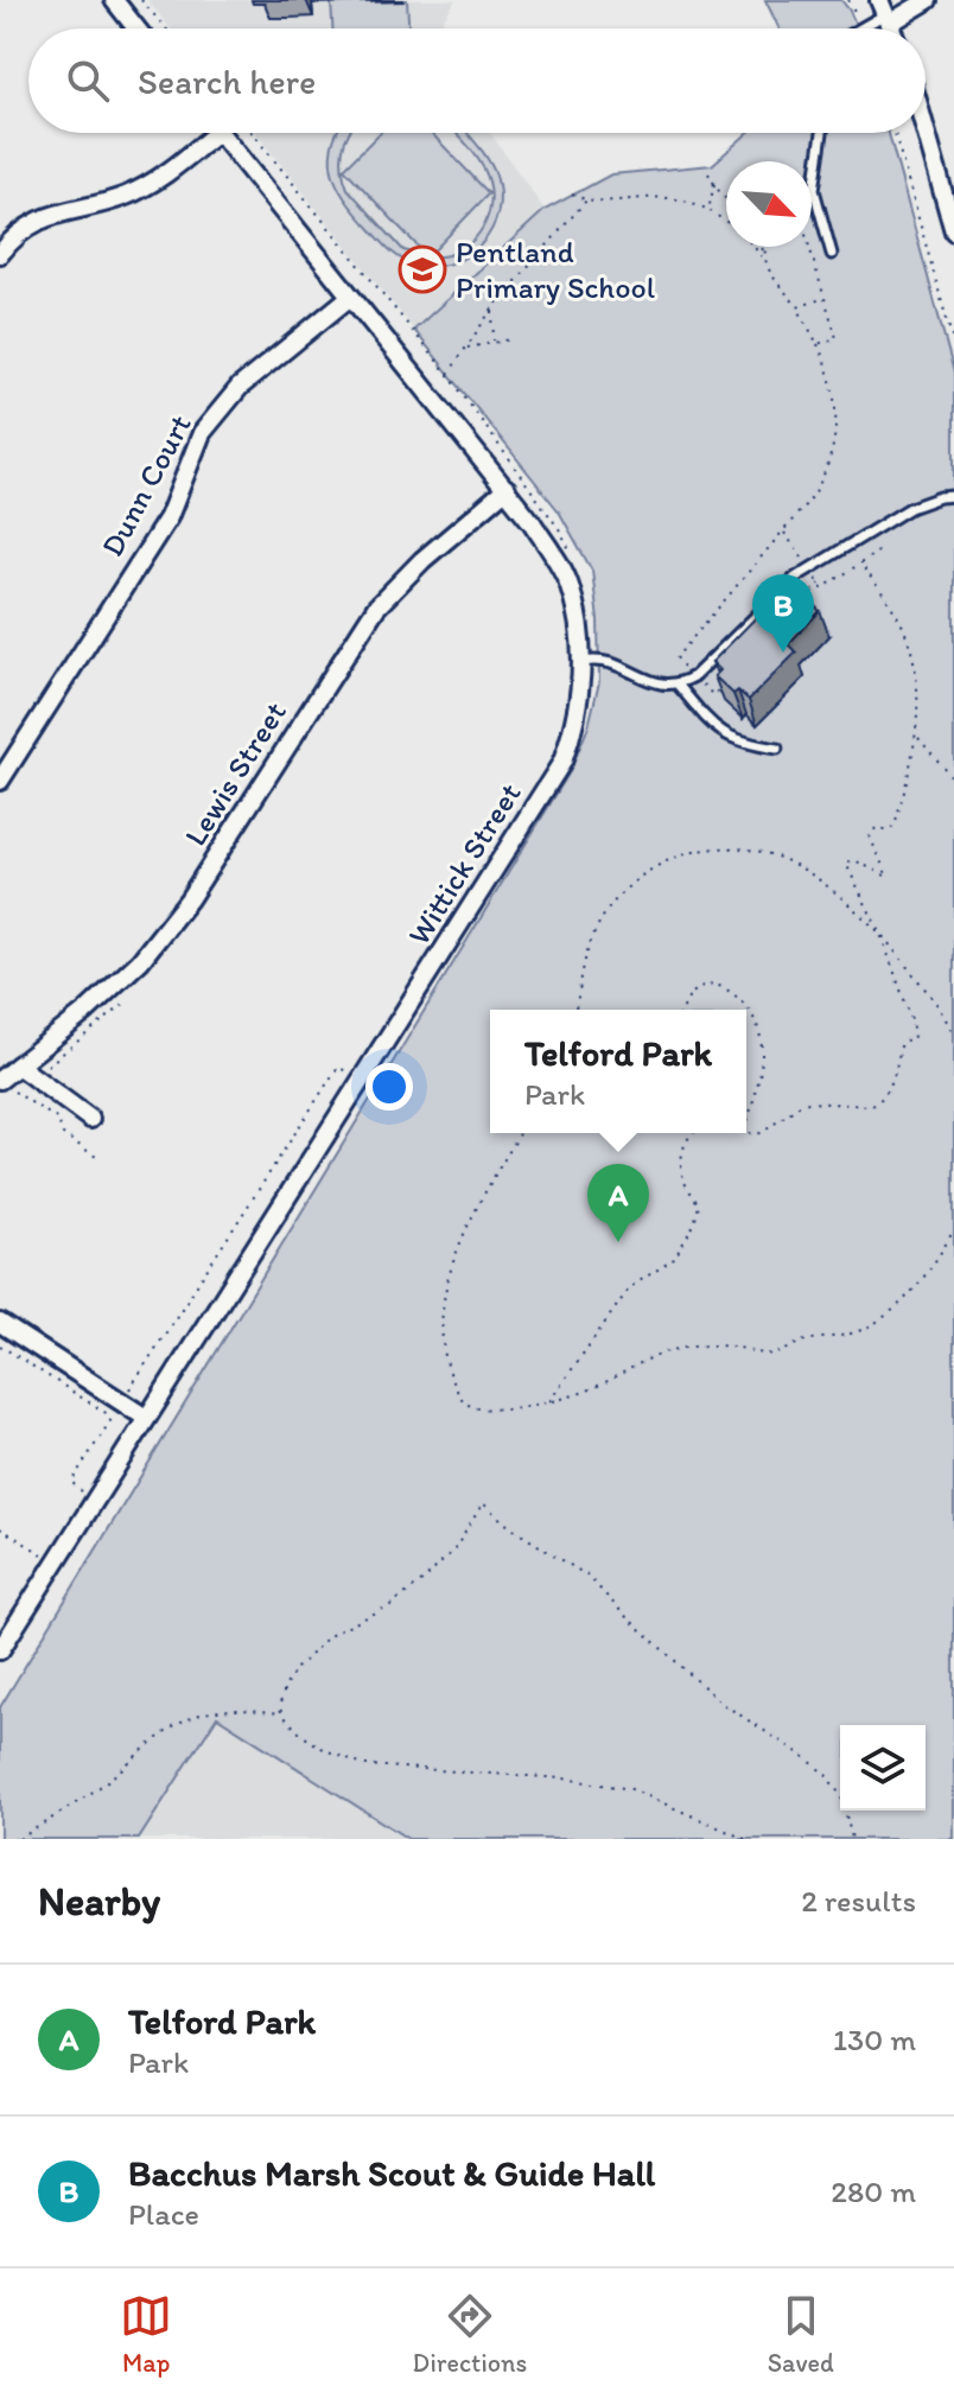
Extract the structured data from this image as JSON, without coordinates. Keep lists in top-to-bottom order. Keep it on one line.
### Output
{"streets":{"street":["Dunn Court","Lewis Street","Wittick Street"]},"crossings":[["Dunn Court","Wittick Street"],["Lewis Street","Wittick Street"]],"places":{"school or university":["Pentland Primary School"]},"north":"bottom right","page":{"search":"Search here","pins":["B","A"],"popup":["Telford Park","Park"],"heading":["Nearby","2 results"],"list":[{"mark":"A","name":"Telford Park","note":"Park","value":"130 m"},{"mark":"B","name":"Bacchus Marsh Scout & Guide Hall","note":"Place","value":"280 m"}],"nav":["Map","Directions","Saved"]}}
